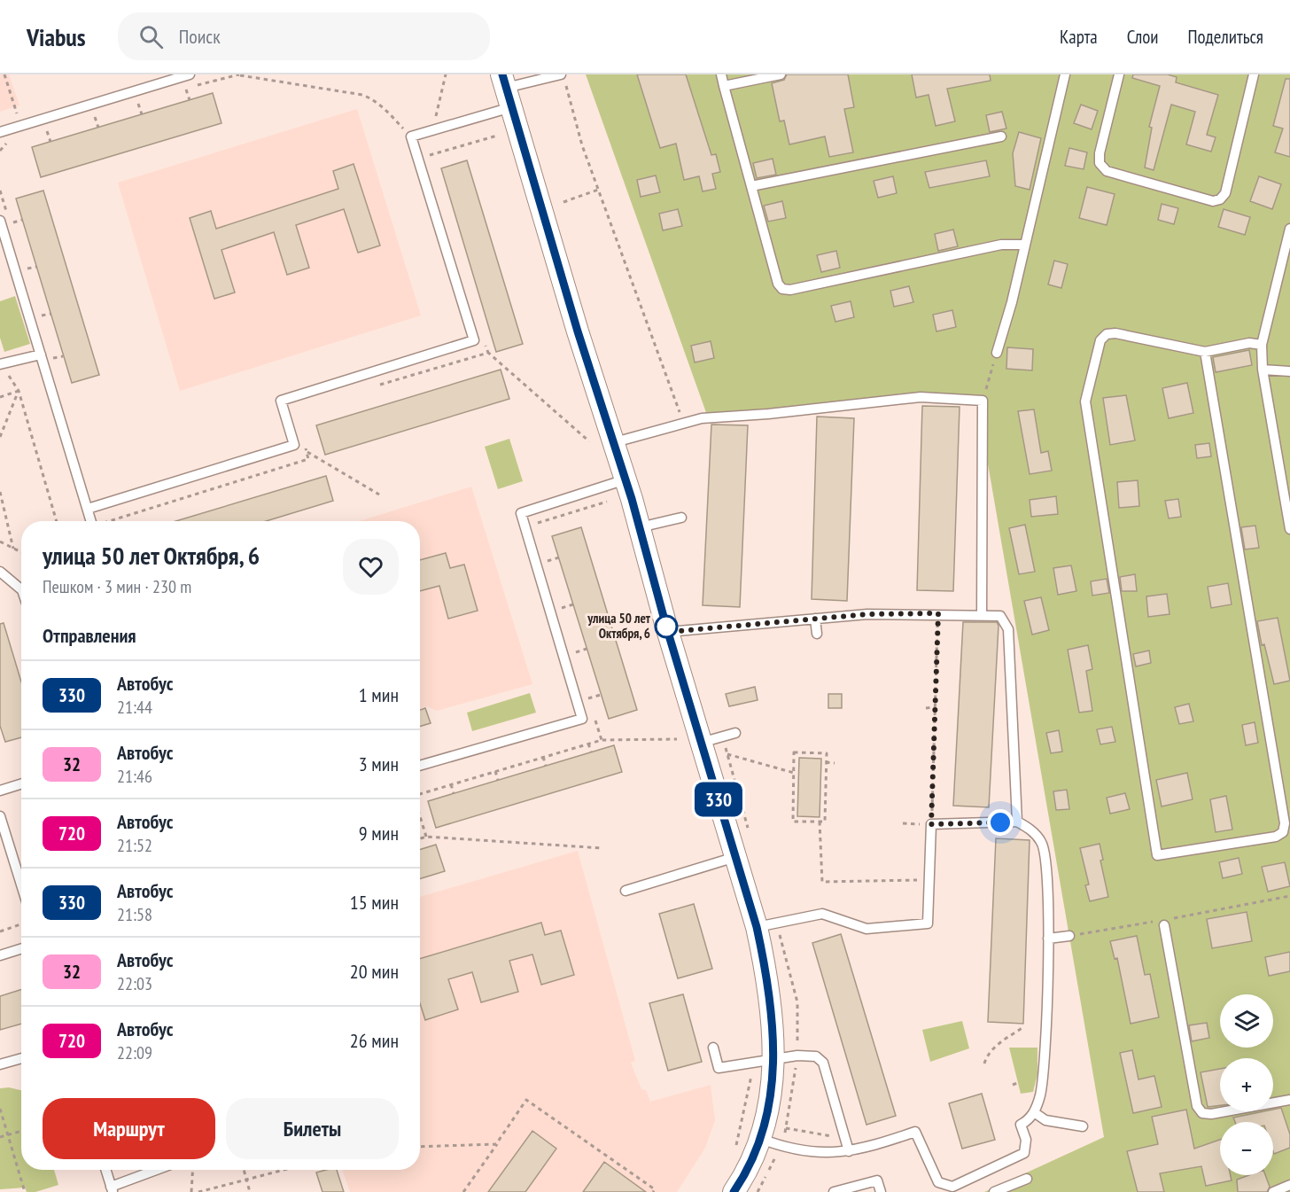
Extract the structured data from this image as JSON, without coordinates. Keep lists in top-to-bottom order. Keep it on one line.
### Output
{"places":["улица 50 лет Октября, 6"],"lines":["bus line 330"],"page":{"header":"Viabus","search":"Поиск","nav":["Карта","Слои","Поделиться"],"on_map":"330","heading":[["улица 50 лет Октября, 6","Пешком · 3 мин · 230 m"],"Отправления"],"list":[{"mark":"330","name":"Автобус","note":"21:44","value":"1 мин"},{"mark":"32","name":"Автобус","note":"21:46","value":"3 мин"},{"mark":"720","name":"Автобус","note":"21:52","value":"9 мин"},{"mark":"330","name":"Автобус","note":"21:58","value":"15 мин"},{"mark":"32","name":"Автобус","note":"22:03","value":"20 мин"},{"mark":"720","name":"Автобус","note":"22:09","value":"26 мин"}],"map_buttons":["+","−"],"buttons":["Маршрут","Билеты"]}}
